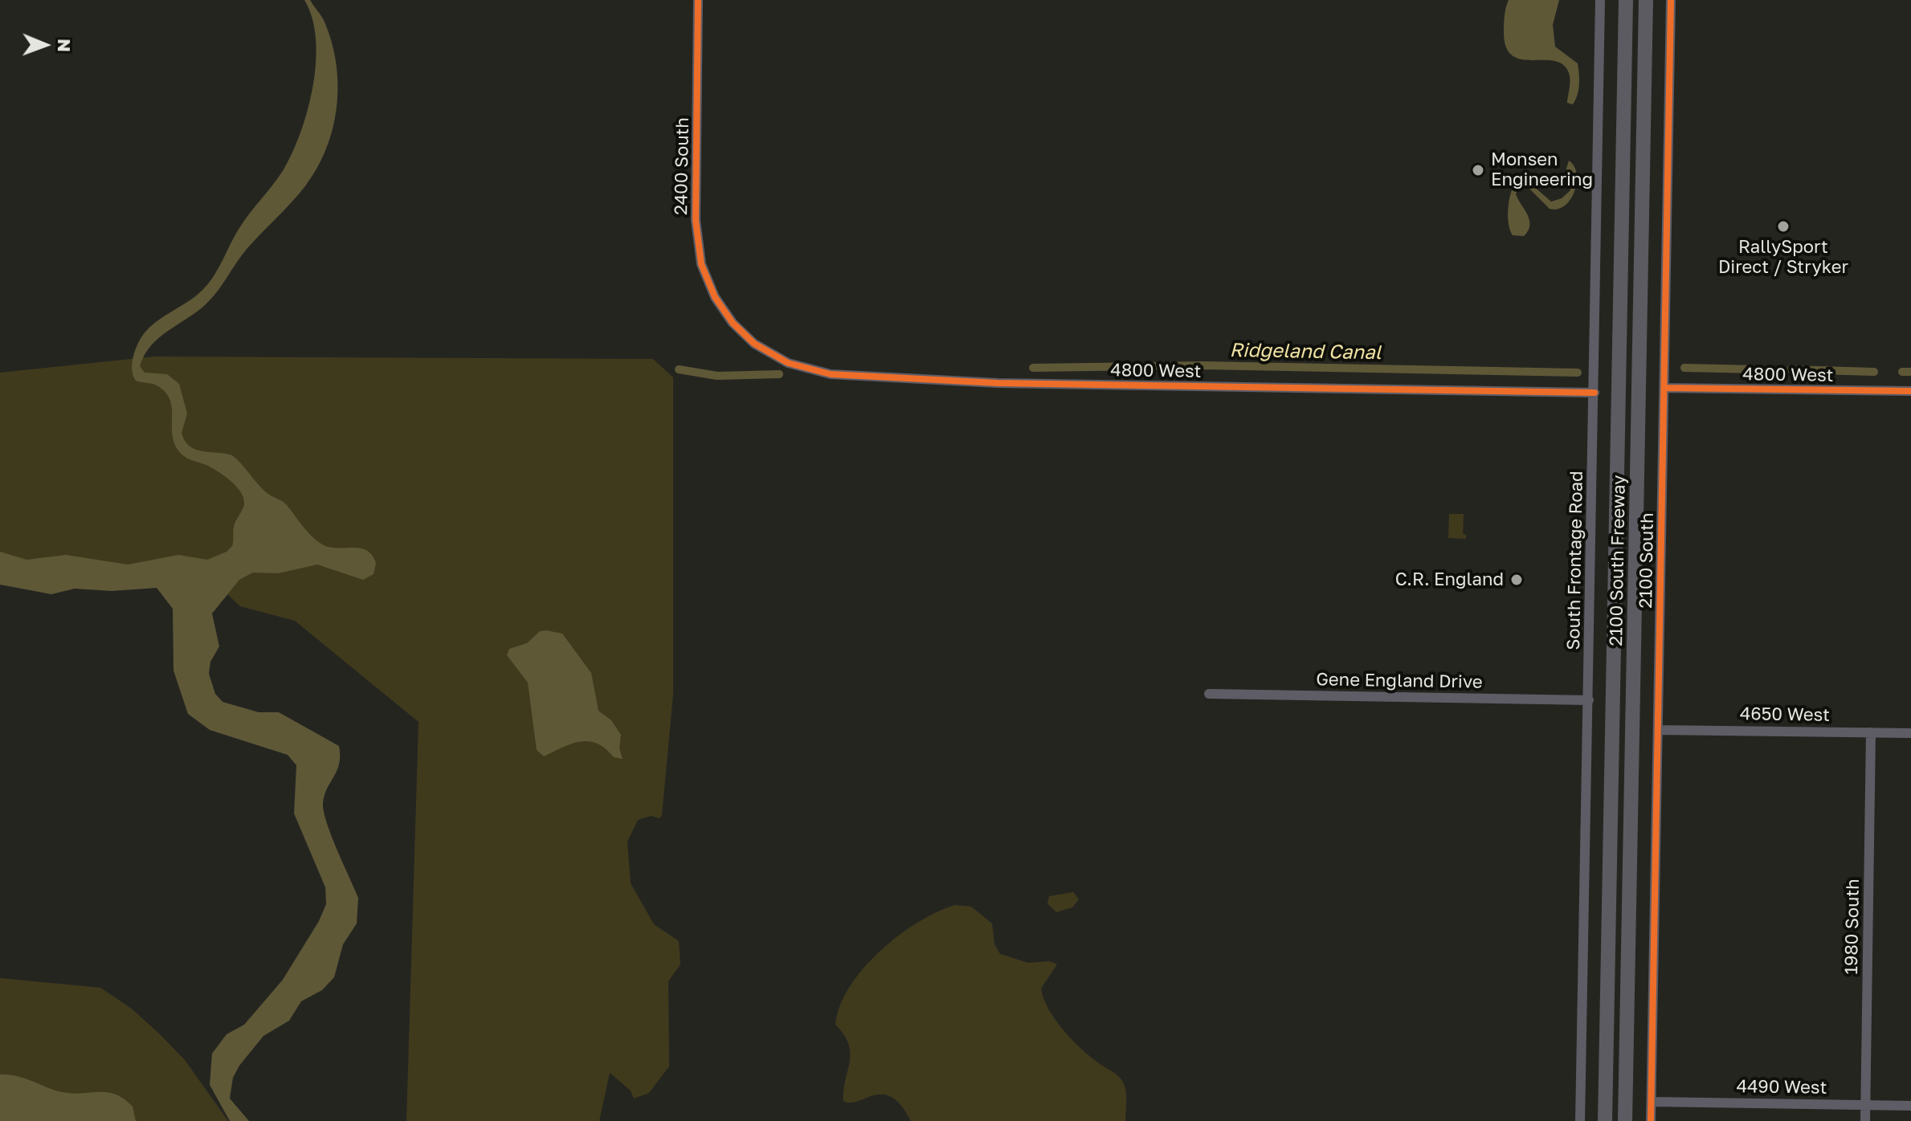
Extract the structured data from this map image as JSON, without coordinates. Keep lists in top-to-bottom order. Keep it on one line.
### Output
{"streets":{"highway":["2100 South Freeway"],"street":["2400 South","4800 West","South Frontage Road","2100 South","Gene England Drive","4650 West","1980 South","4490 West"]},"crossings":[["2400 South","4800 West"],["4800 West","South Frontage Road"],["4800 West","2100 South"],["South Frontage Road","Gene England Drive"],["2100 South","4650 West"],["2100 South","4490 West"],["4650 West","1980 South"],["1980 South","4490 West"]],"water":["Ridgeland Canal"],"places":["Monsen Engineering","RallySport Direct / Stryker","C.R. England"],"north":"right"}
